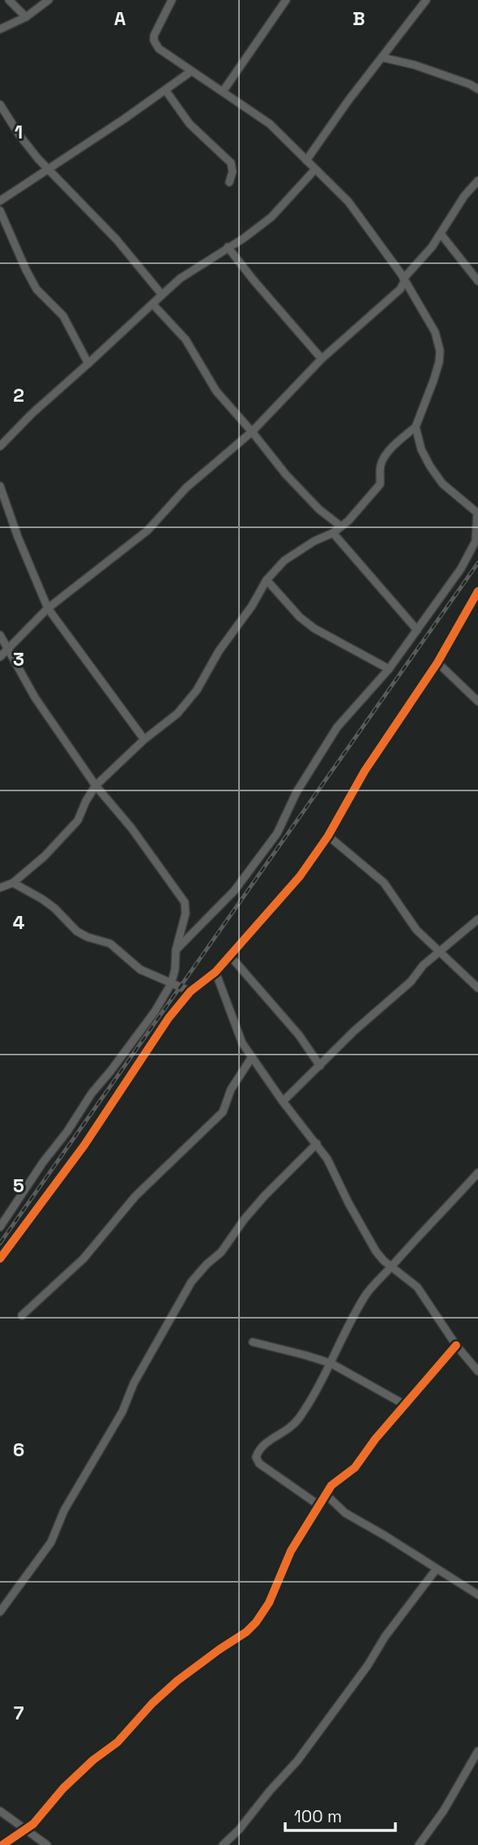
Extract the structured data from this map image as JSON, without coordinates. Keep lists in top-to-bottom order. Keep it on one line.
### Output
{"scale_bar":"100 m","grid":{"columns":["A","B"],"rows":["1","2","3","4","5","6","7"]}}
